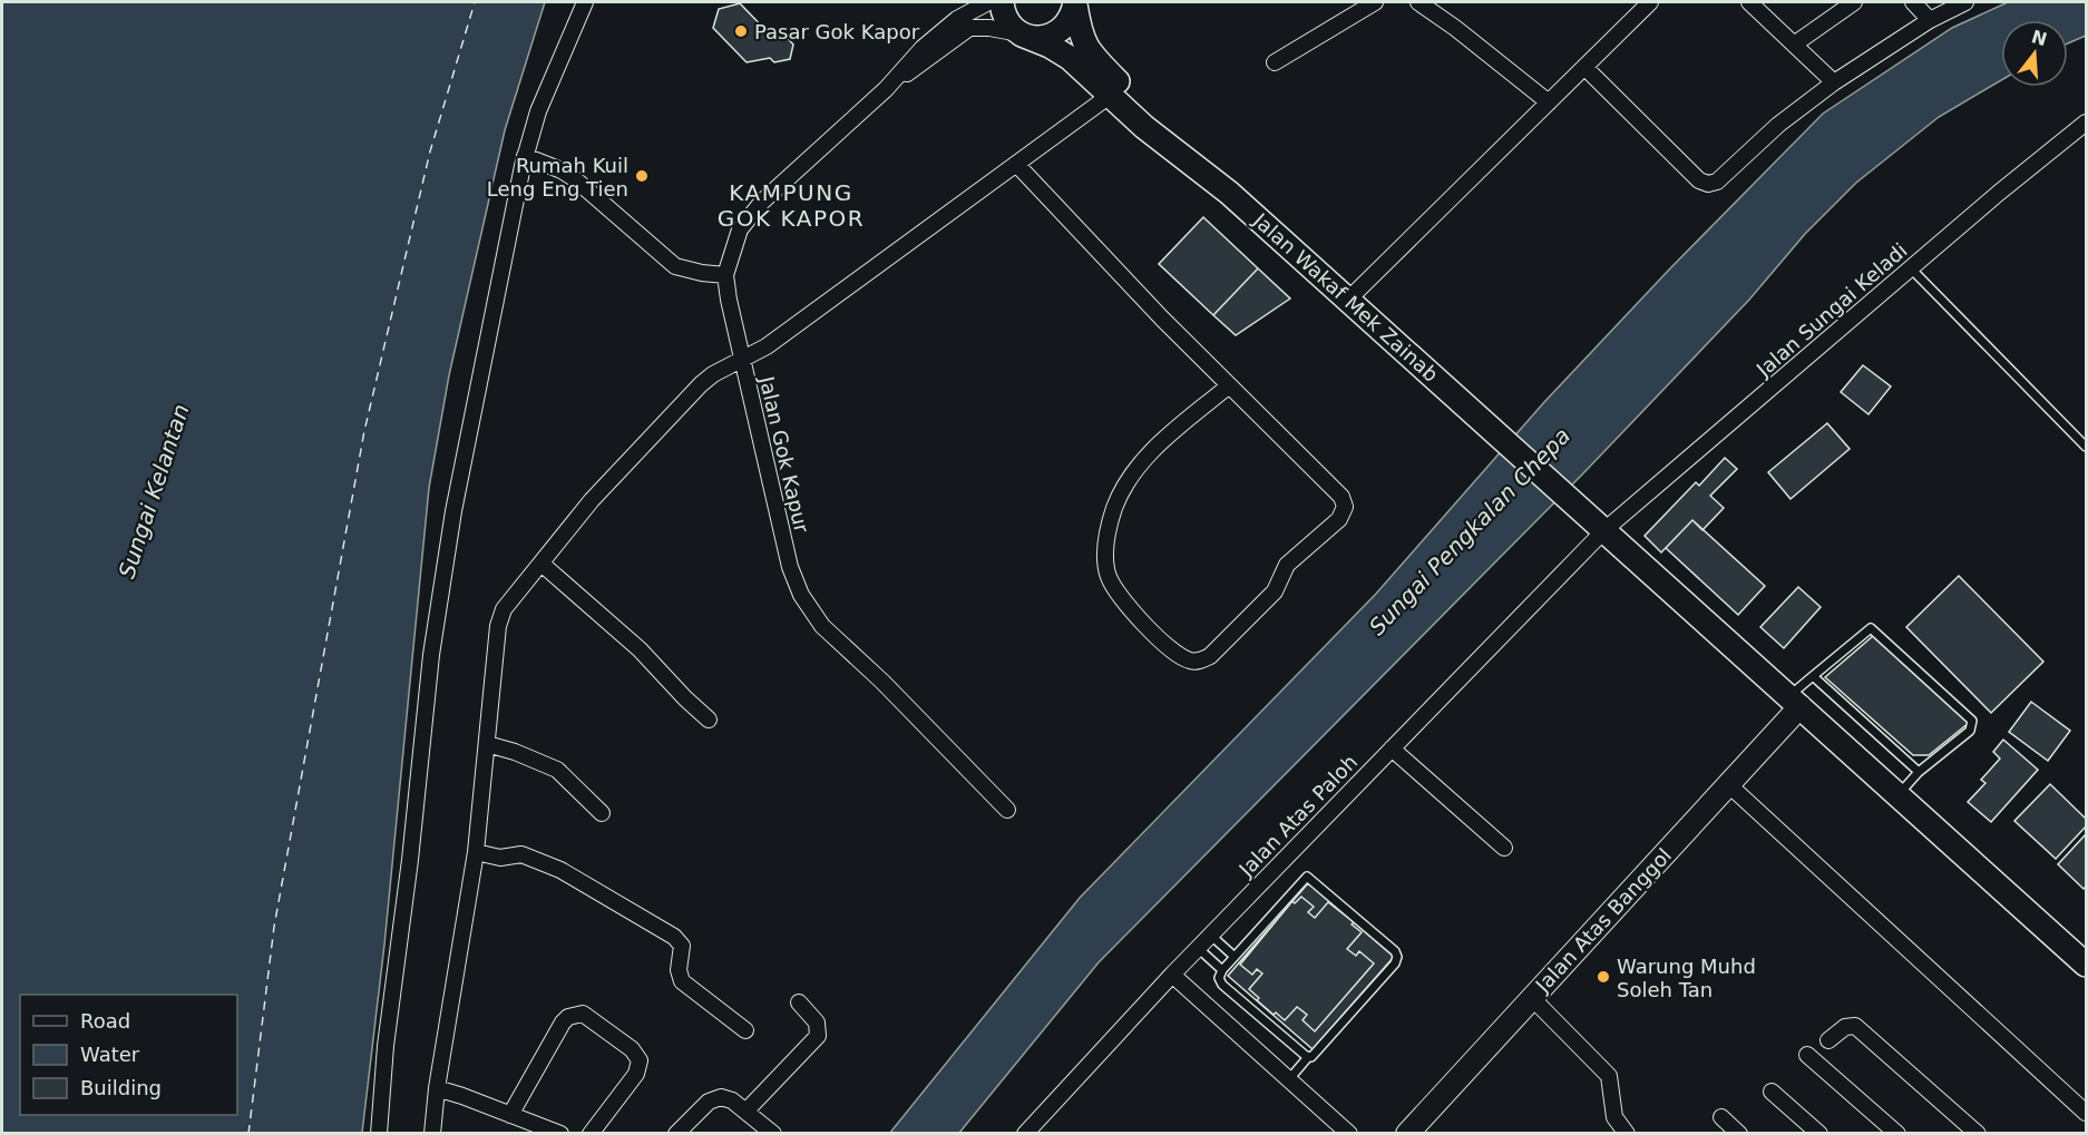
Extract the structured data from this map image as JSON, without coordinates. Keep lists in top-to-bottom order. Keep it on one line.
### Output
{"streets":{"main road":["Jalan Wakaf Mek Zainab","Jalan Atas Banggol"],"street":["Jalan Sungai Keladi","Jalan Gok Kapur","Jalan Atas Paloh"]},"crossings":[["Jalan Wakaf Mek Zainab","Jalan Sungai Keladi"],["Jalan Wakaf Mek Zainab","Jalan Gok Kapur"],["Jalan Wakaf Mek Zainab","Jalan Atas Paloh"],["Jalan Wakaf Mek Zainab","Jalan Atas Banggol"],["Jalan Sungai Keladi","Jalan Atas Paloh"]],"districts":["KAMPUNG GOK KAPOR"],"water":["Sungai Kelantan","Sungai Pengkalan Chepa"],"places":["Pasar Gok Kapor","Rumah Kuil Leng Eng Tien","Warung Muhd Soleh Tan"],"legend":["Road","Water","Building"],"north":"top"}
